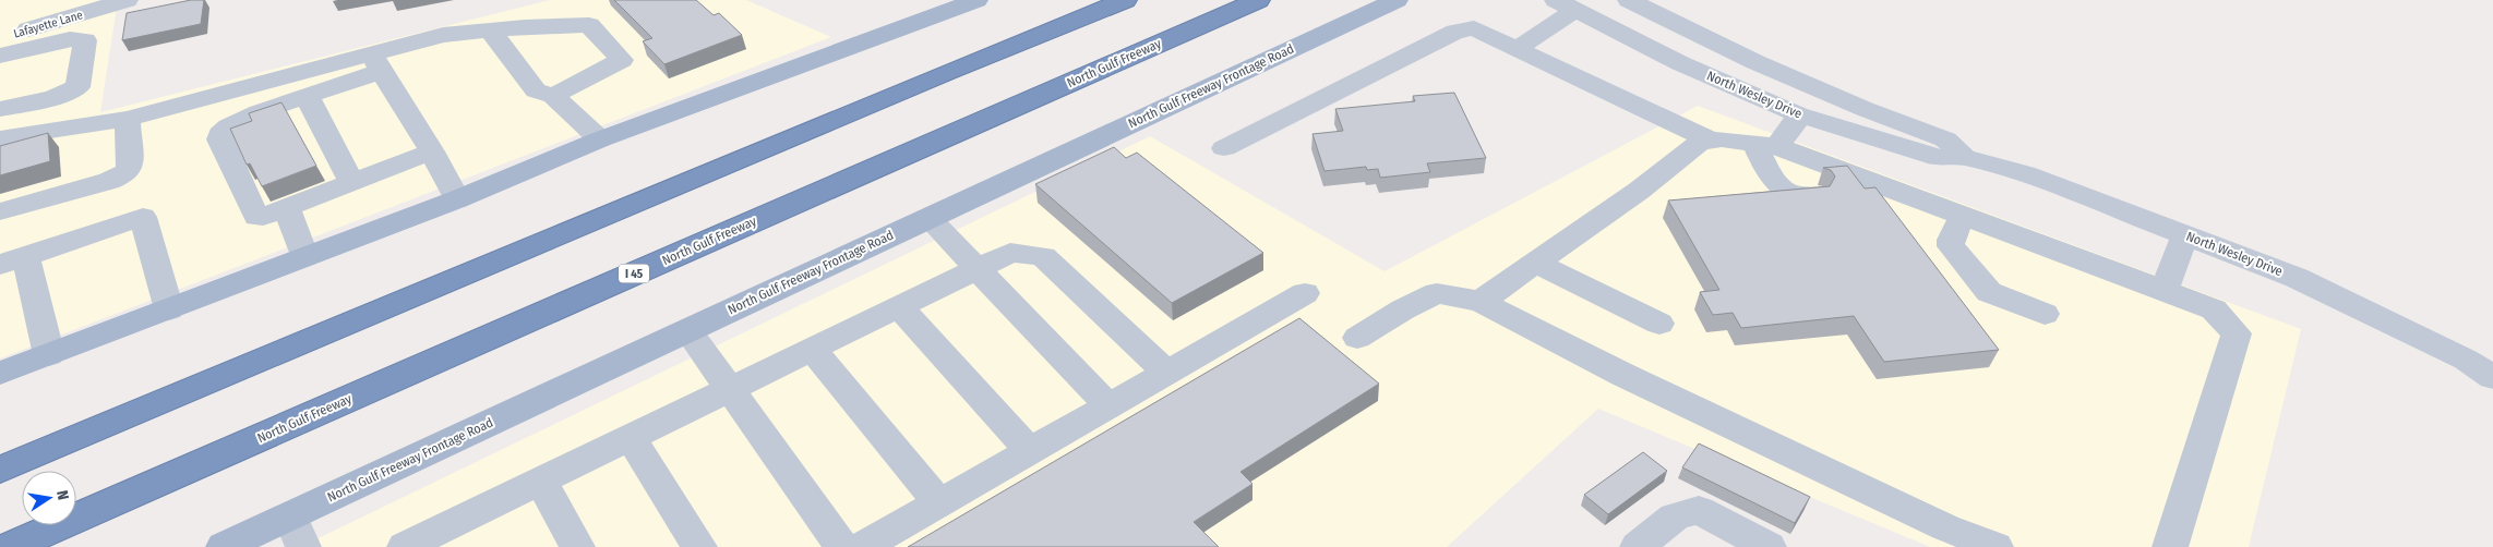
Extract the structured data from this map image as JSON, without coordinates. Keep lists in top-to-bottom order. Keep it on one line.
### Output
{"streets":{"highway":["North Gulf Freeway","I 45"],"main road":["North Gulf Freeway Frontage Road"],"street":["Lafayette Lane","North Wesley Drive"]},"north":"right"}
